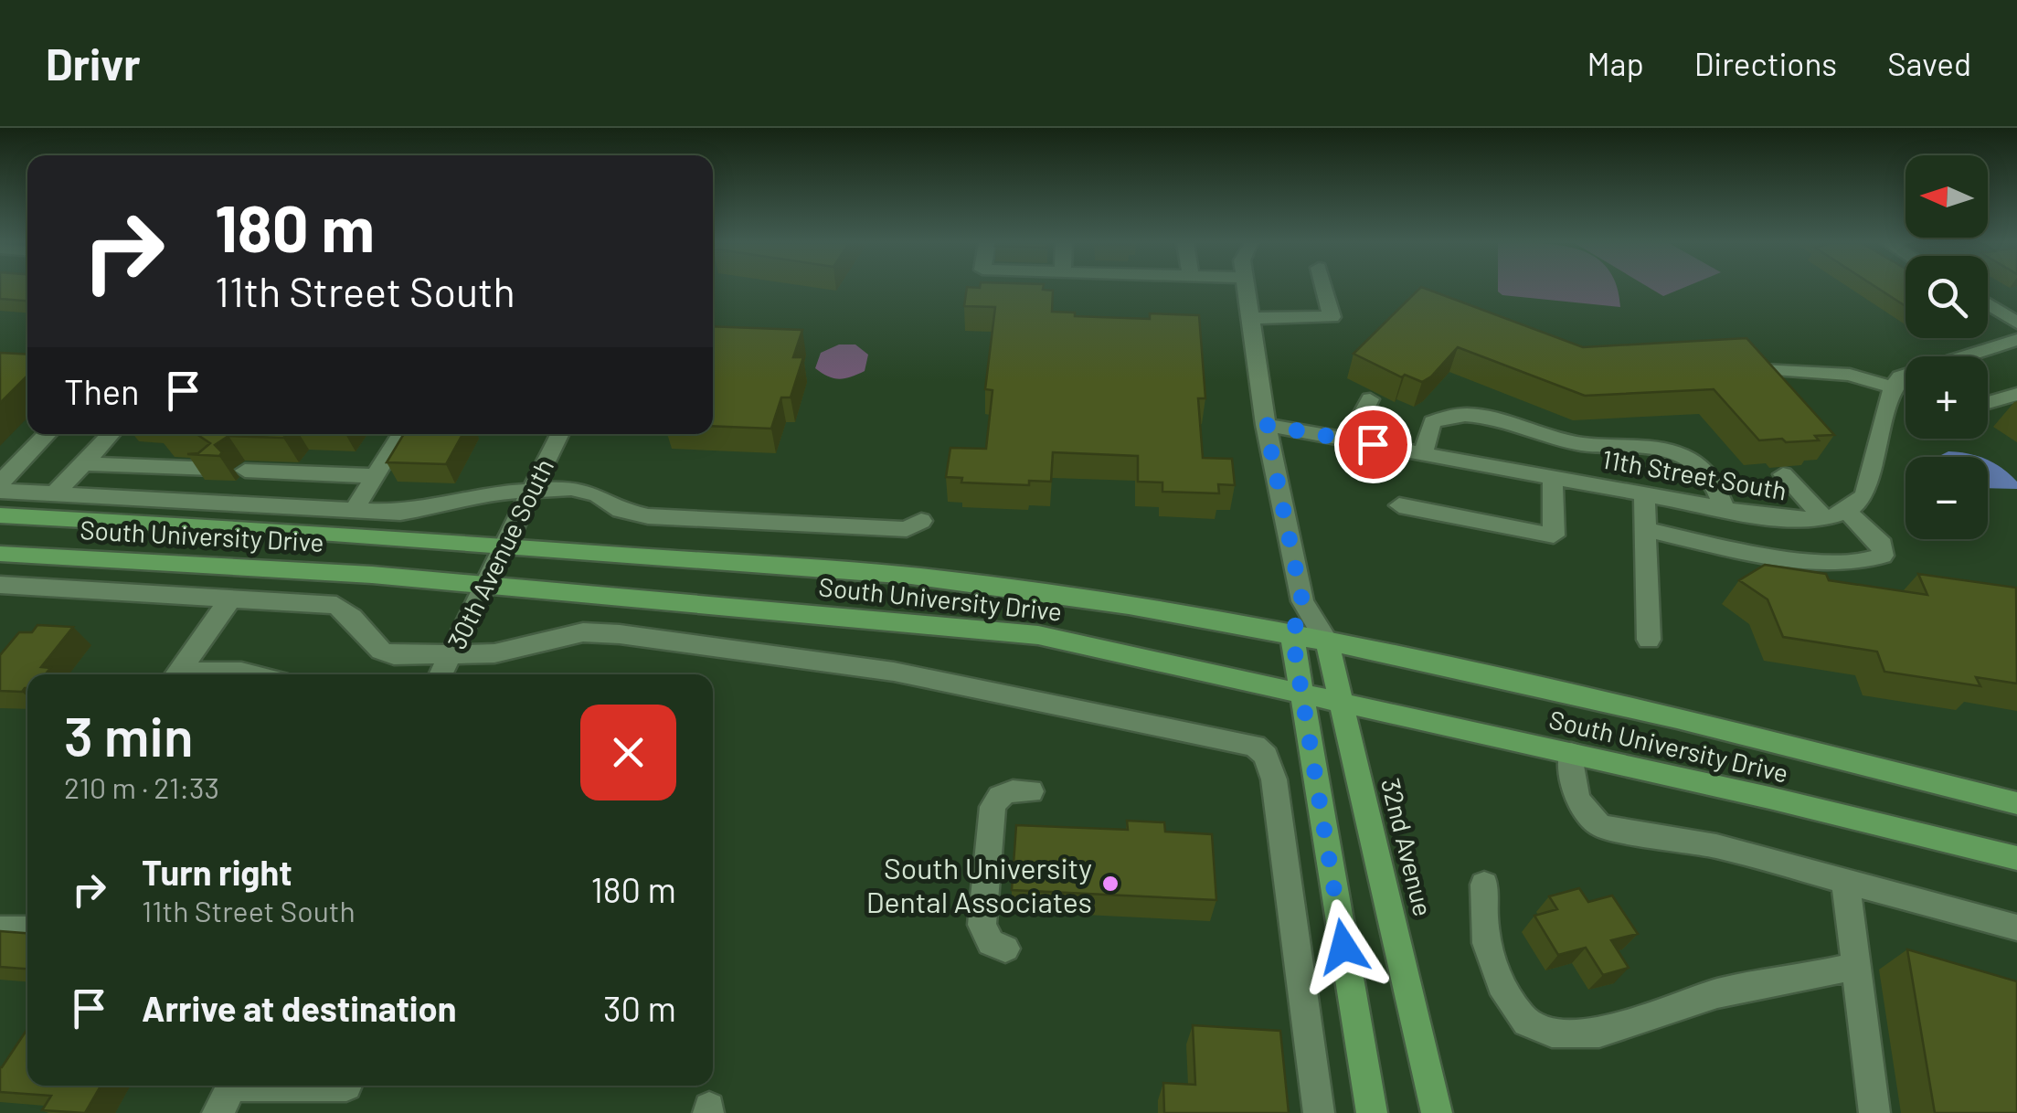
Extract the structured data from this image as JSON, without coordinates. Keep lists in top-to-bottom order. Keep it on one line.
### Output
{"streets":{"main road":["South University Drive","32nd Avenue"],"street":["11th Street South","30th Avenue South"]},"crossings":[["11th Street South","32nd Avenue"],["South University Drive","30th Avenue South"],["South University Drive","32nd Avenue"]],"places":["South University Dental Associates"],"north":"left","page":{"header":"Drivr","nav":["Map","Directions","Saved"],"map_buttons":["+","−"],"turn":["180 m","11th Street South"],"then":"Then","heading":["3 min","210 m · 21:33"],"list":[{"name":"Turn right","note":"11th Street South","value":"180 m"},{"name":"Arrive at destination","value":"30 m"}]}}
